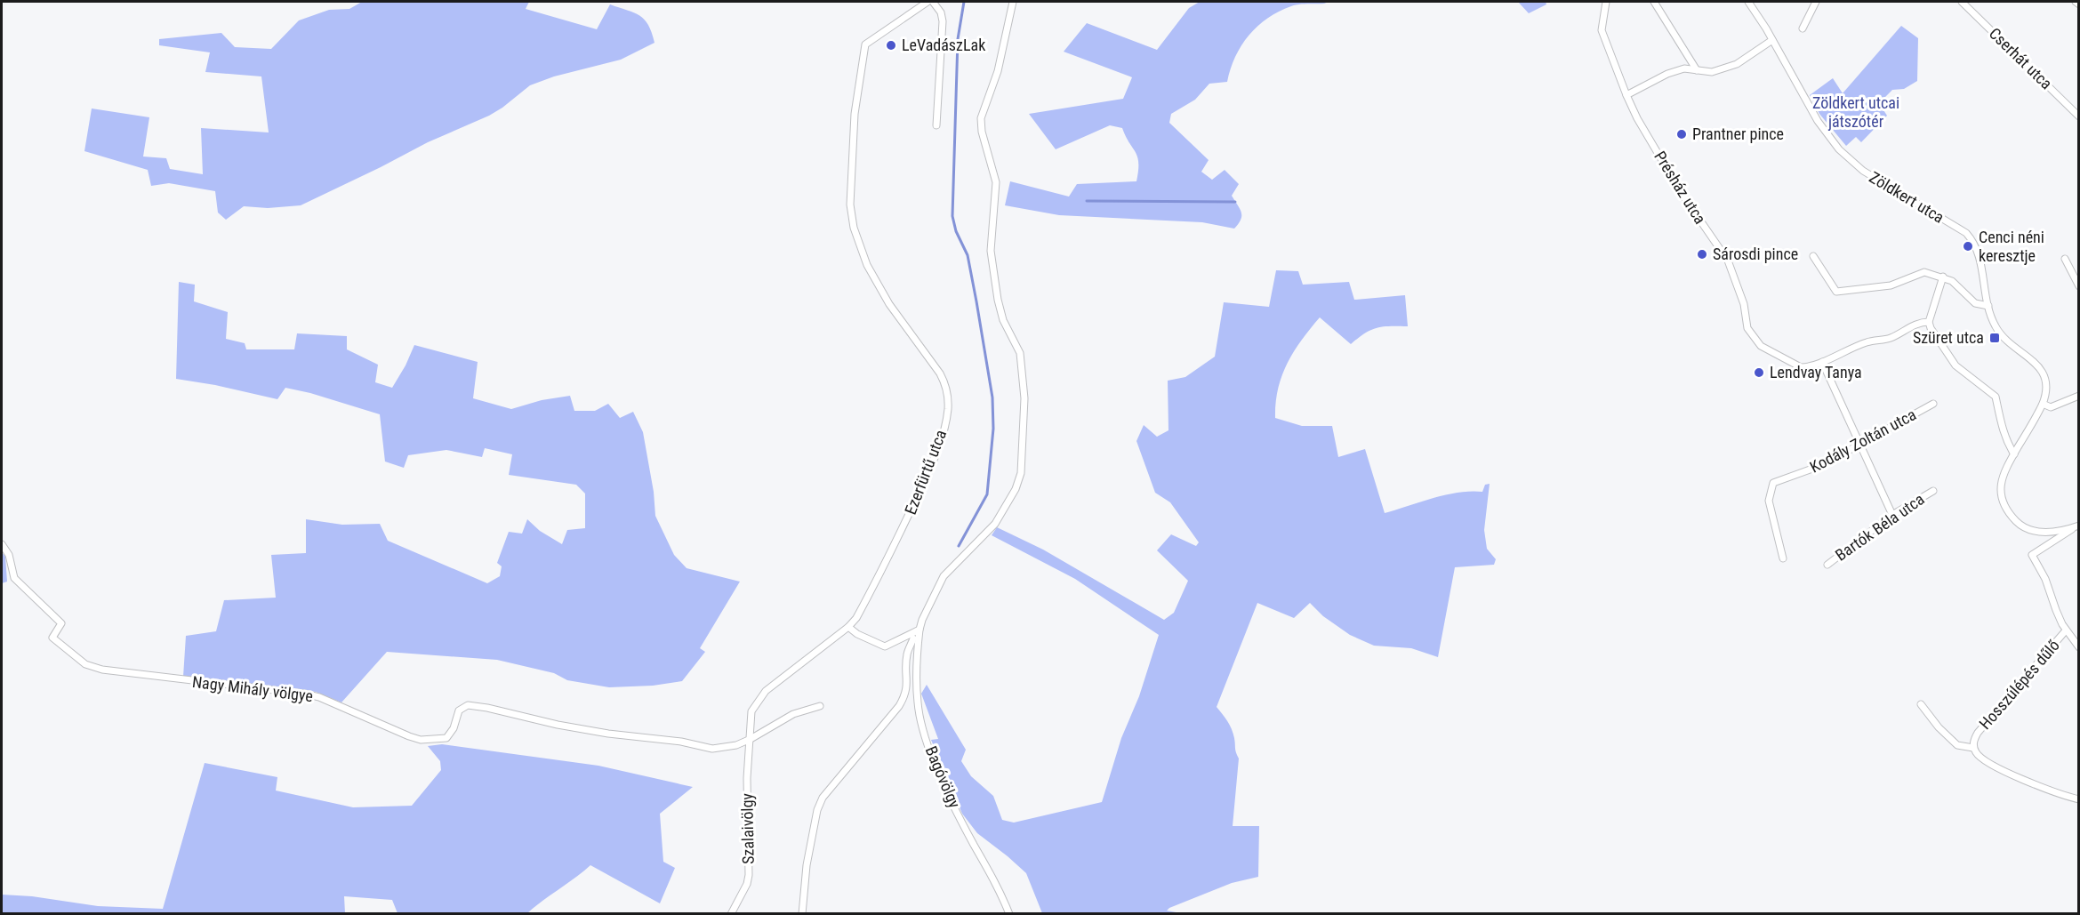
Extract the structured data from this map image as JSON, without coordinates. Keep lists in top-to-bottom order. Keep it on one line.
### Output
{"streets":{"street":["Cserhát utca","Présház utca","Zöldkert utca","Kodály Zoltán utca","Ezerfürtű utca","Bartók Béla utca","Hosszúlépés dűlő","Nagy Mihály völgye","Bagóvölgy","Szalaivölgy"]},"crossings":[["Ezerfürtű utca","Nagy Mihály völgye"],["Ezerfürtű utca","Szalaivölgy"],["Nagy Mihály völgye","Szalaivölgy"]],"parks":["Zöldkert utcai játszótér"],"places":{"other":["LeVadászLak","Prantner pince","Cenci néni keresztje","Sárosdi pince","Lendvay Tanya"],"transit":["Szüret utca"]}}
